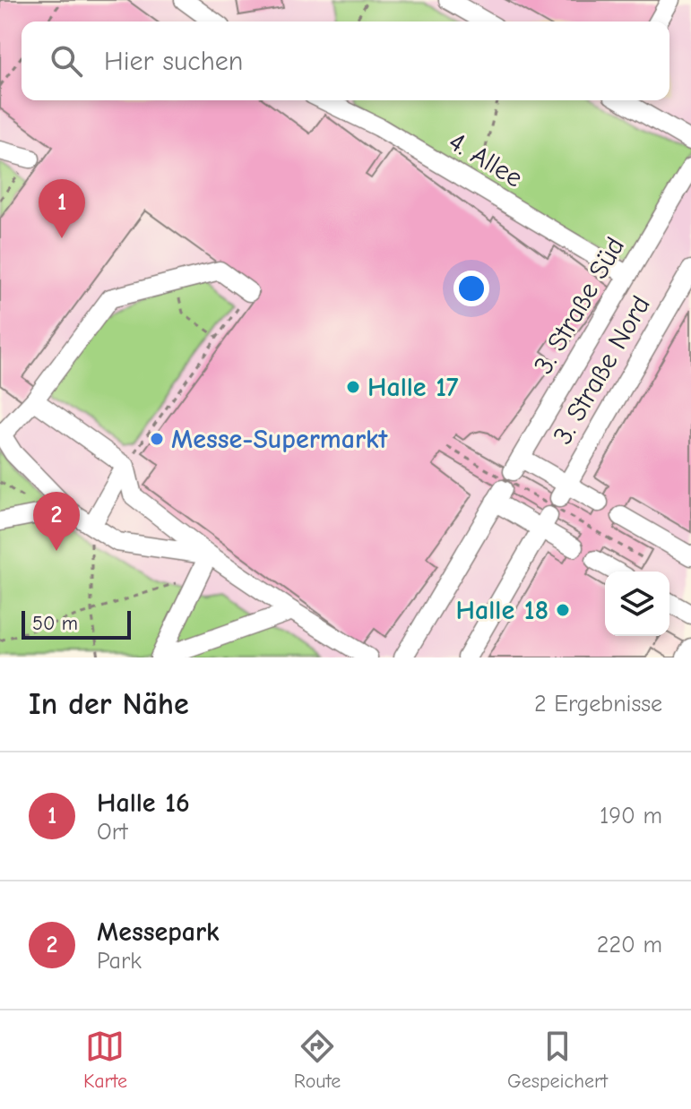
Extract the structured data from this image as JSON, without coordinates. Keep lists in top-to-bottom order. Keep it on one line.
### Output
{"streets":{"lane":["4. Allee","3. Straße Süd","3. Straße Nord"]},"crossings":[["4. Allee","3. Straße Süd"],["3. Straße Süd","3. Straße Nord"]],"places":["Halle 17","Messe-Supermarkt","Halle 18"],"scale_bar":"50 m","page":{"search":"Hier suchen","pins":["1","2"],"scale":"50 m","heading":["In der Nähe","2 Ergebnisse"],"list":[{"mark":"1","name":"Halle 16","note":"Ort","value":"190 m"},{"mark":"2","name":"Messepark","note":"Park","value":"220 m"}],"nav":["Karte","Route","Gespeichert"]}}
